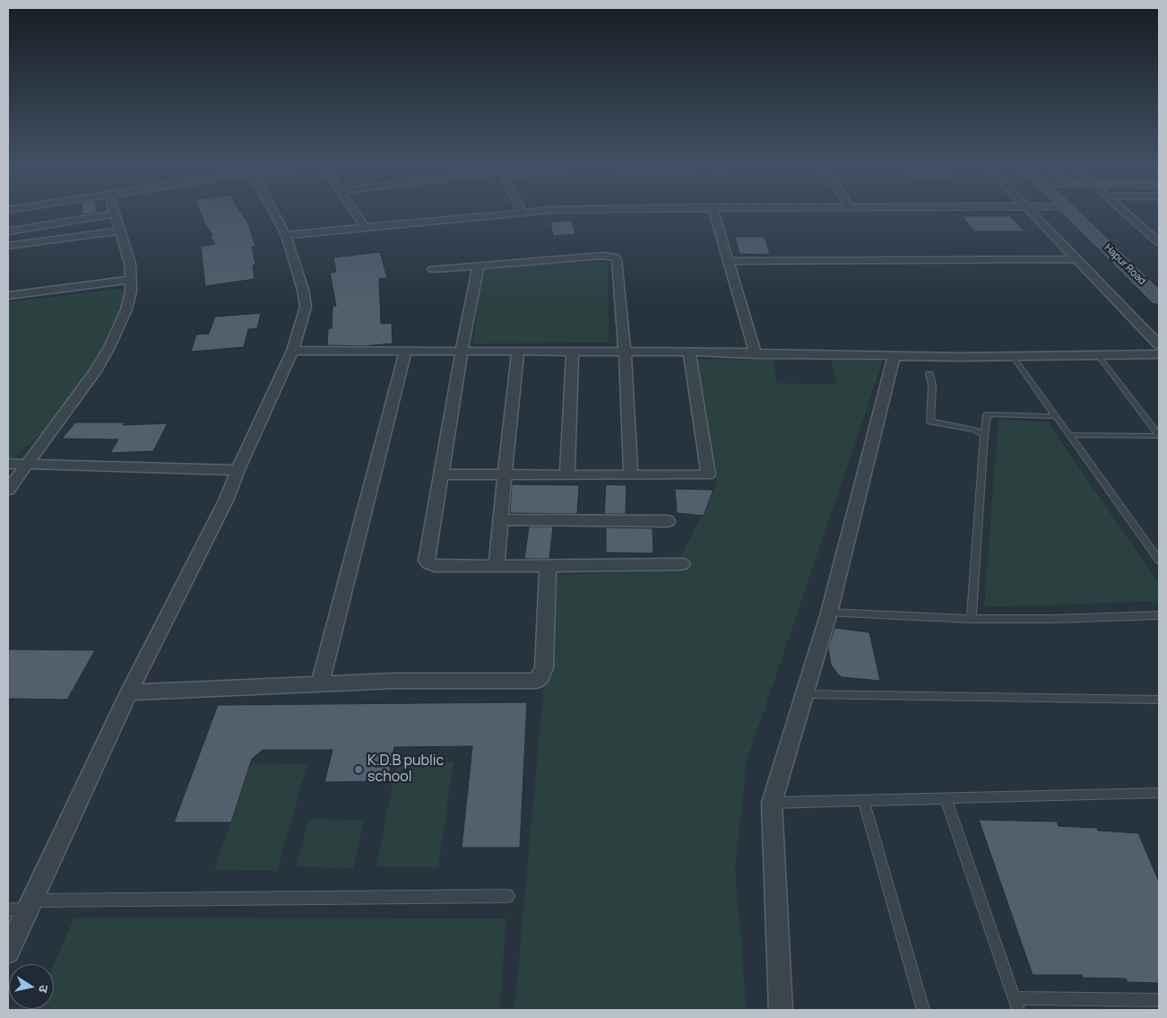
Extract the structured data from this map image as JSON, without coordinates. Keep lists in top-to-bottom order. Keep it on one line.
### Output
{"streets":{"main road":["Hapur Road"]},"places":["K.D.B public school"],"north":"right"}
